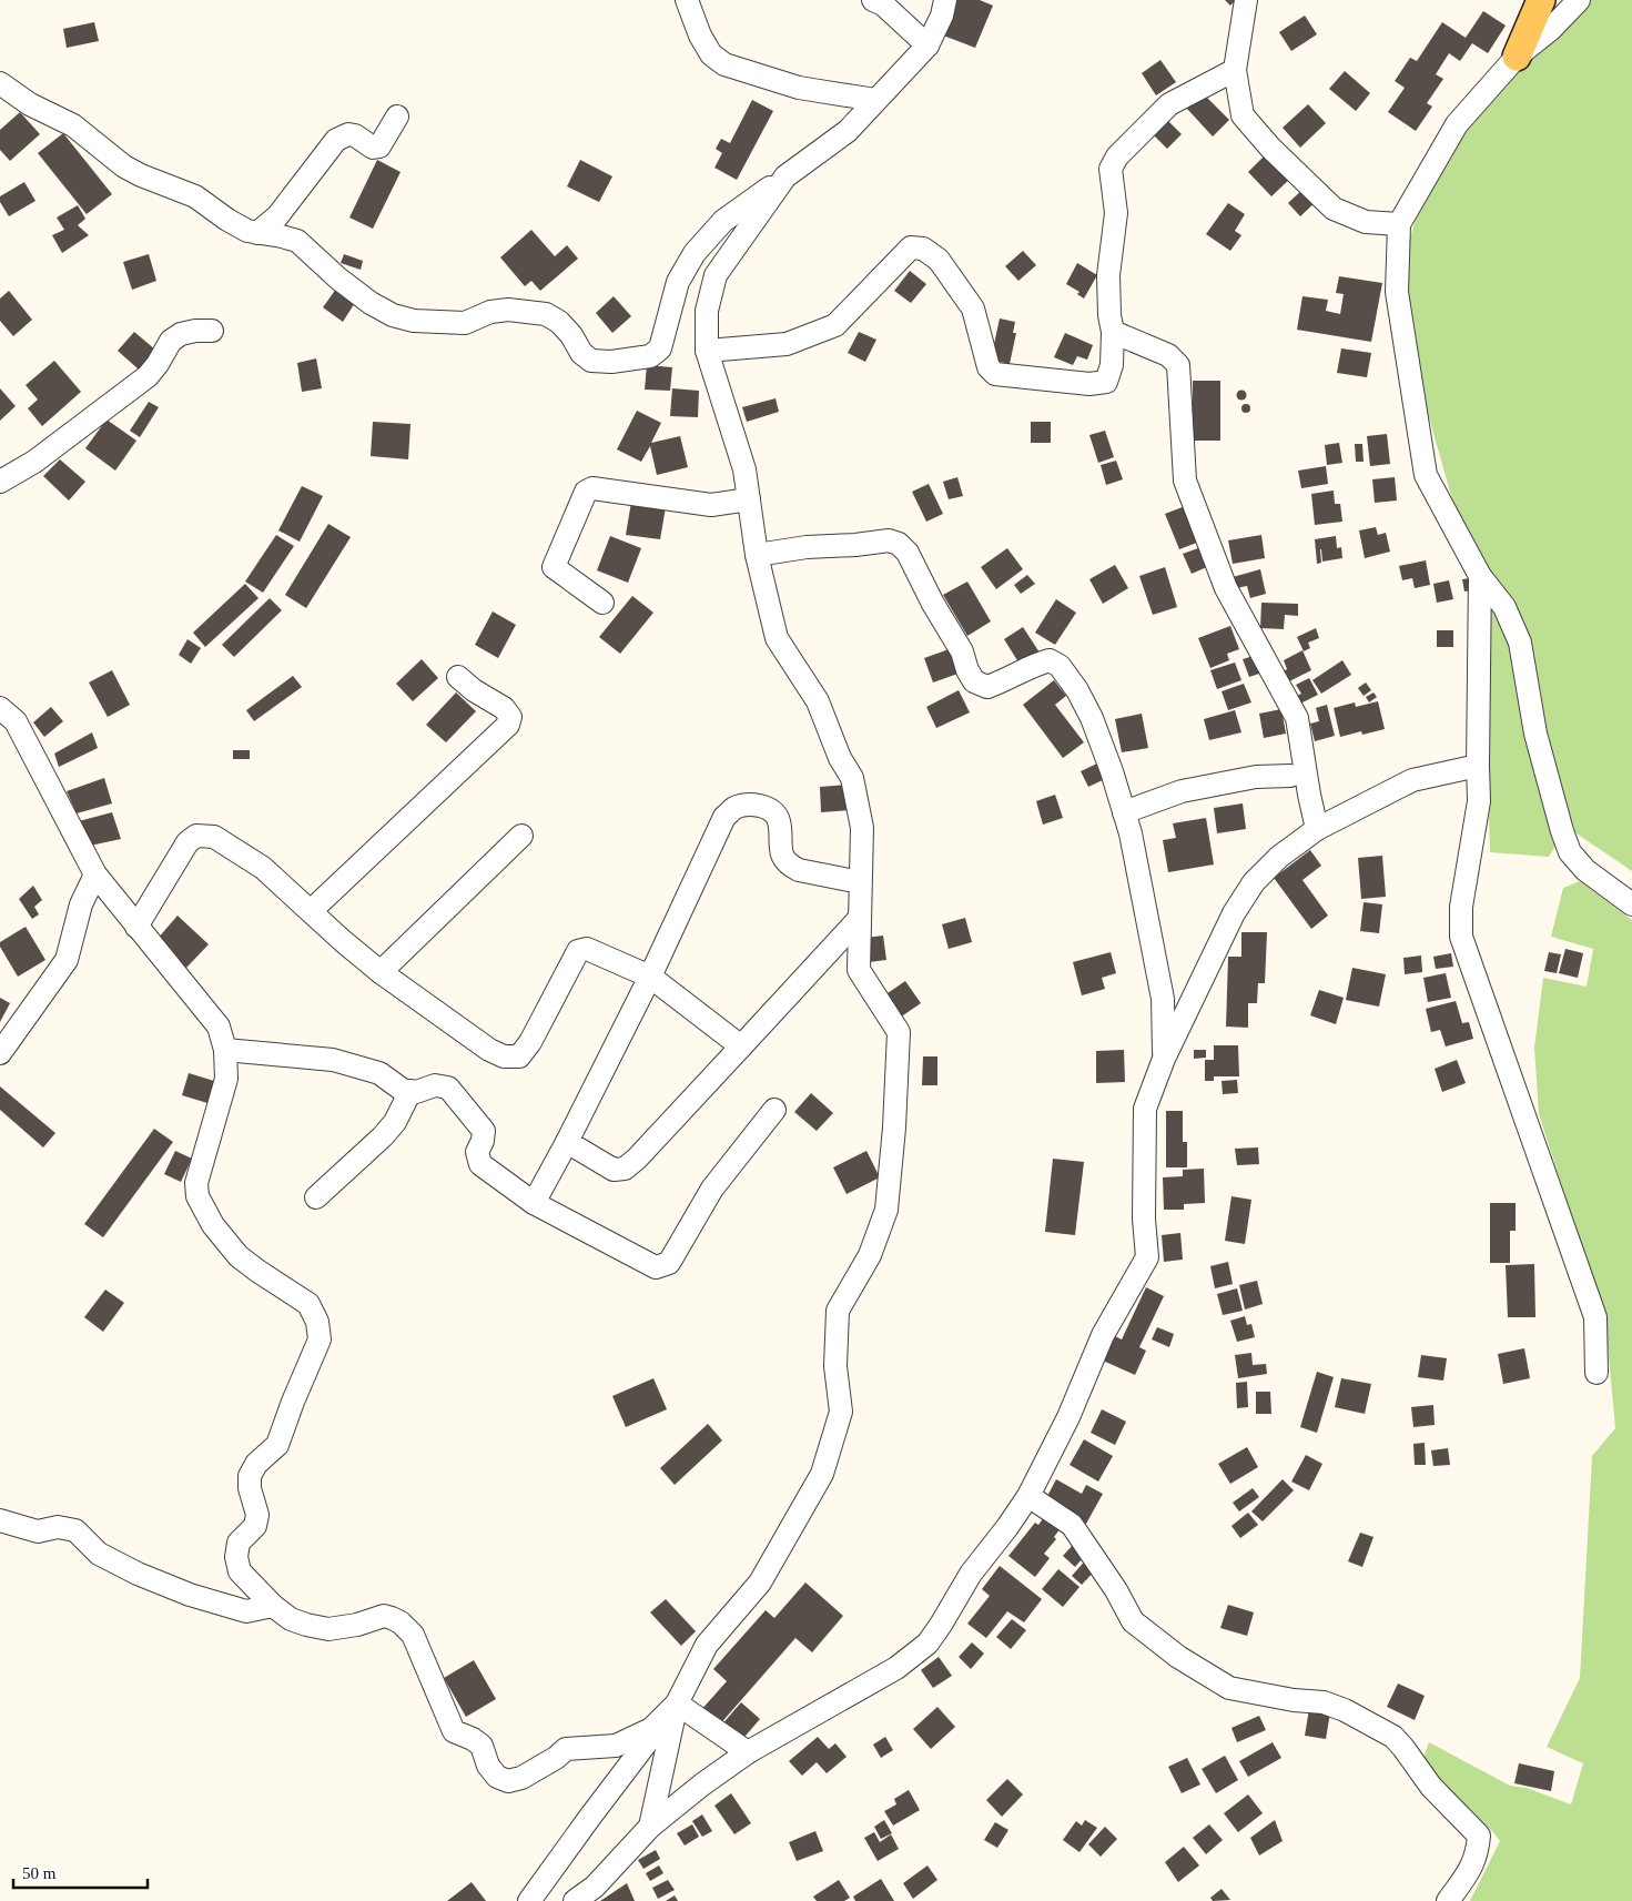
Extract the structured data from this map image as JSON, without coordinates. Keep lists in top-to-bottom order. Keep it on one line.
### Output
{"scale_bar":"50 m"}
